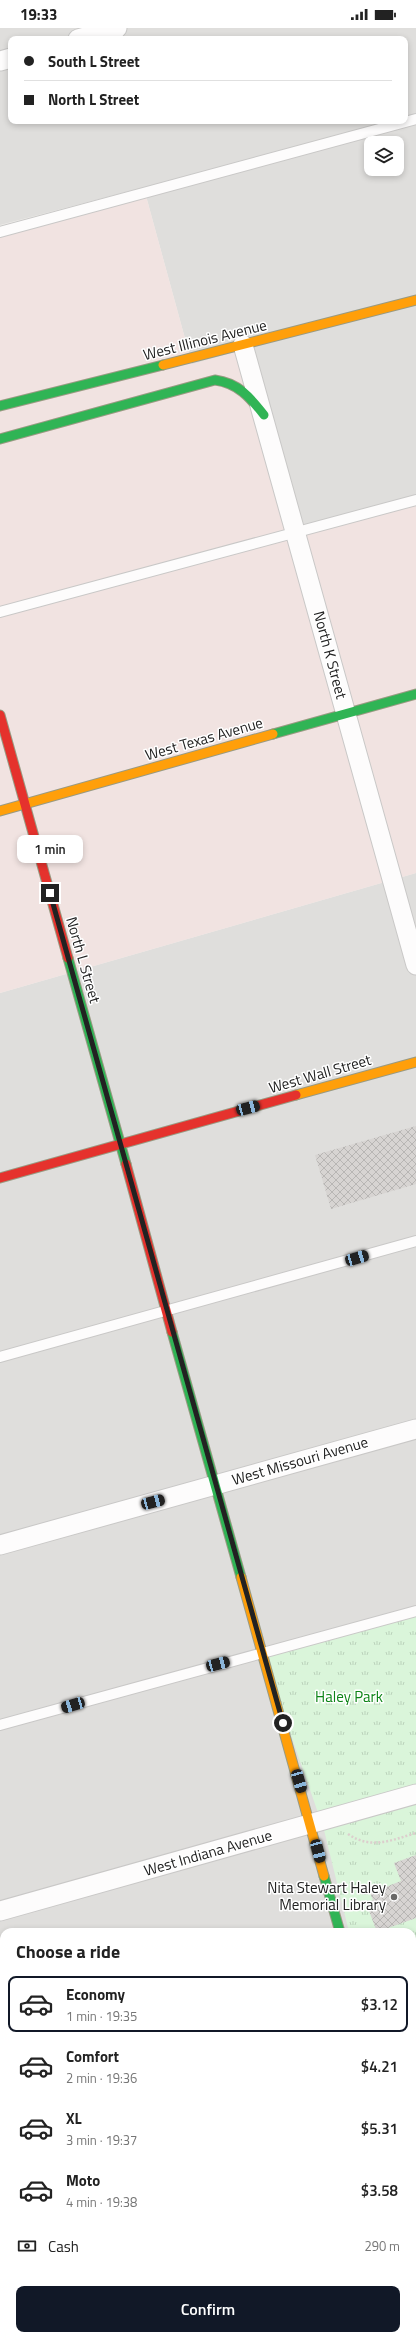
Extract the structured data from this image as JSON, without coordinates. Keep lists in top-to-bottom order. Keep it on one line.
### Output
{"streets":{"street":["West Illinois Avenue","North K Street","West Texas Avenue","North L Street","West Wall Street","West Missouri Avenue","West Indiana Avenue"]},"crossings":[["West Illinois Avenue","North K Street"],["North K Street","West Texas Avenue"],["West Texas Avenue","North L Street"],["North L Street","West Wall Street"],["North L Street","West Missouri Avenue"],["North L Street","West Indiana Avenue"]],"parks":["Haley Park"],"places":["Nita Stewart Haley Memorial Library"],"page":{"status":"19:33","banner":["South L Street","North L Street"],"bubble":"1 min","heading":"Choose a ride","list":[{"name":"Economy","note":"1 min · 19:35","value":"$3.12"},{"name":"Comfort","note":"2 min · 19:36","value":"$4.21"},{"name":"XL","note":"3 min · 19:37","value":"$5.31"},{"name":"Moto","note":"4 min · 19:38","value":"$3.58"}],"pay":["Cash","290 m"],"buttons":"Confirm"}}
